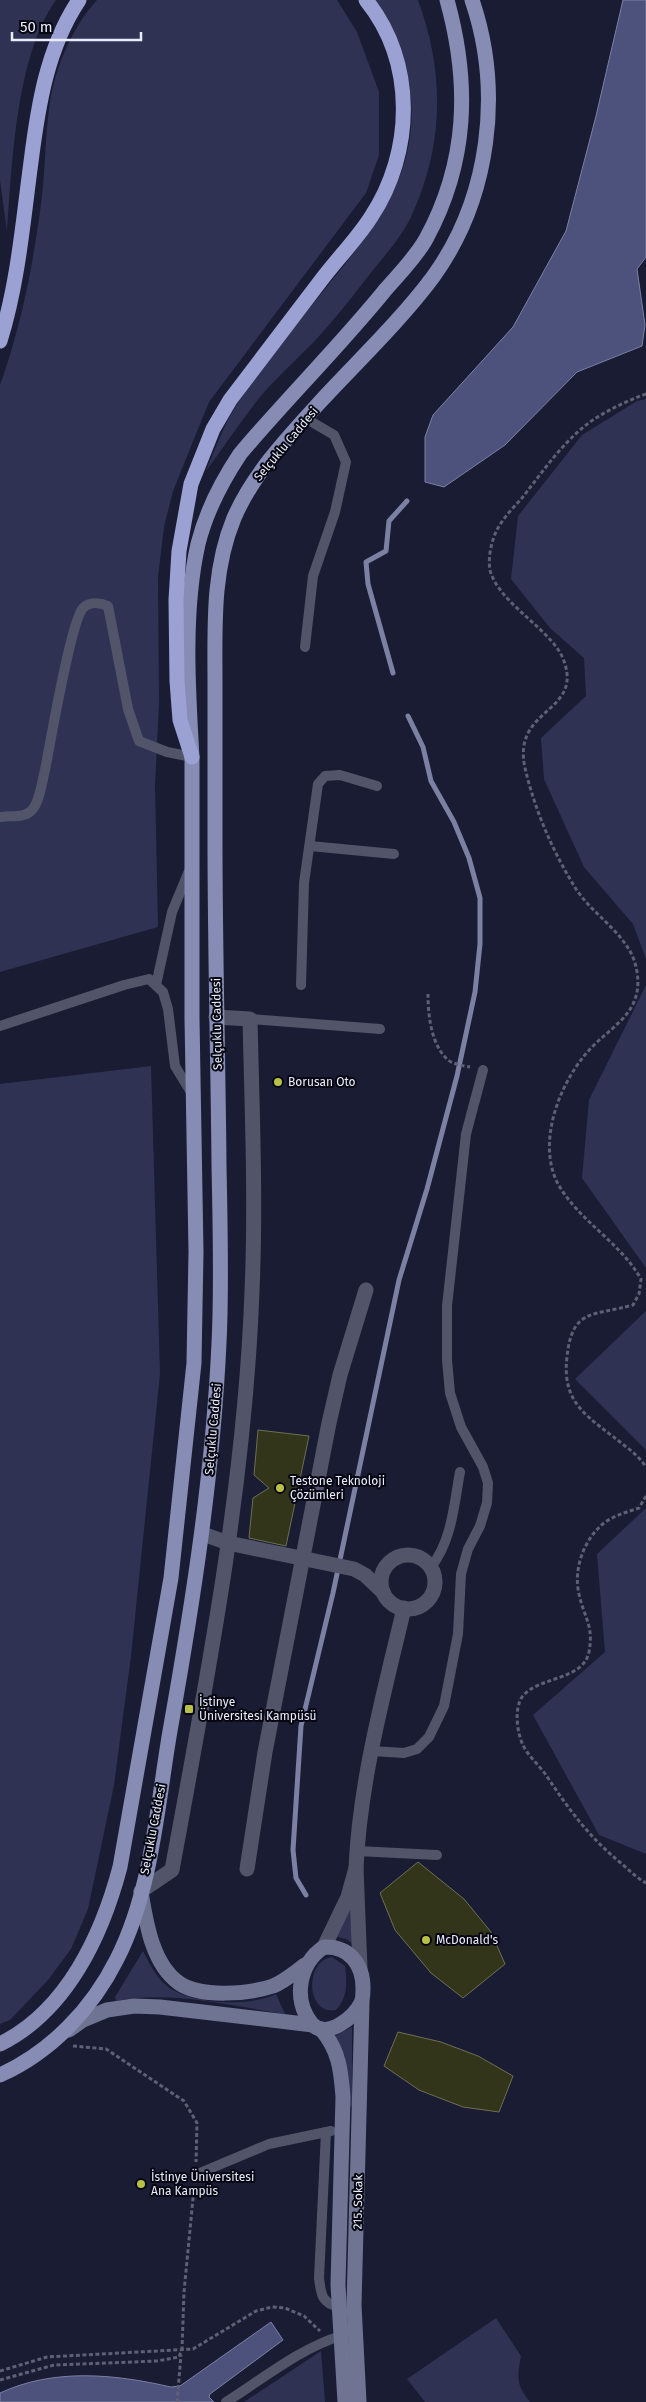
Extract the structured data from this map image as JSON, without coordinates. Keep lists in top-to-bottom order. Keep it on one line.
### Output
{"streets":{"main road":["Selçuklu Caddesi"],"street":["215. Sokak"]},"places":{"other":["Borusan Oto","Testone Teknoloji Çözümleri","McDonald's","İstinye Üniversitesi Ana Kampüs"],"transit":["İstinye Üniversitesi Kampüsü"]},"scale_bar":"50 m"}
